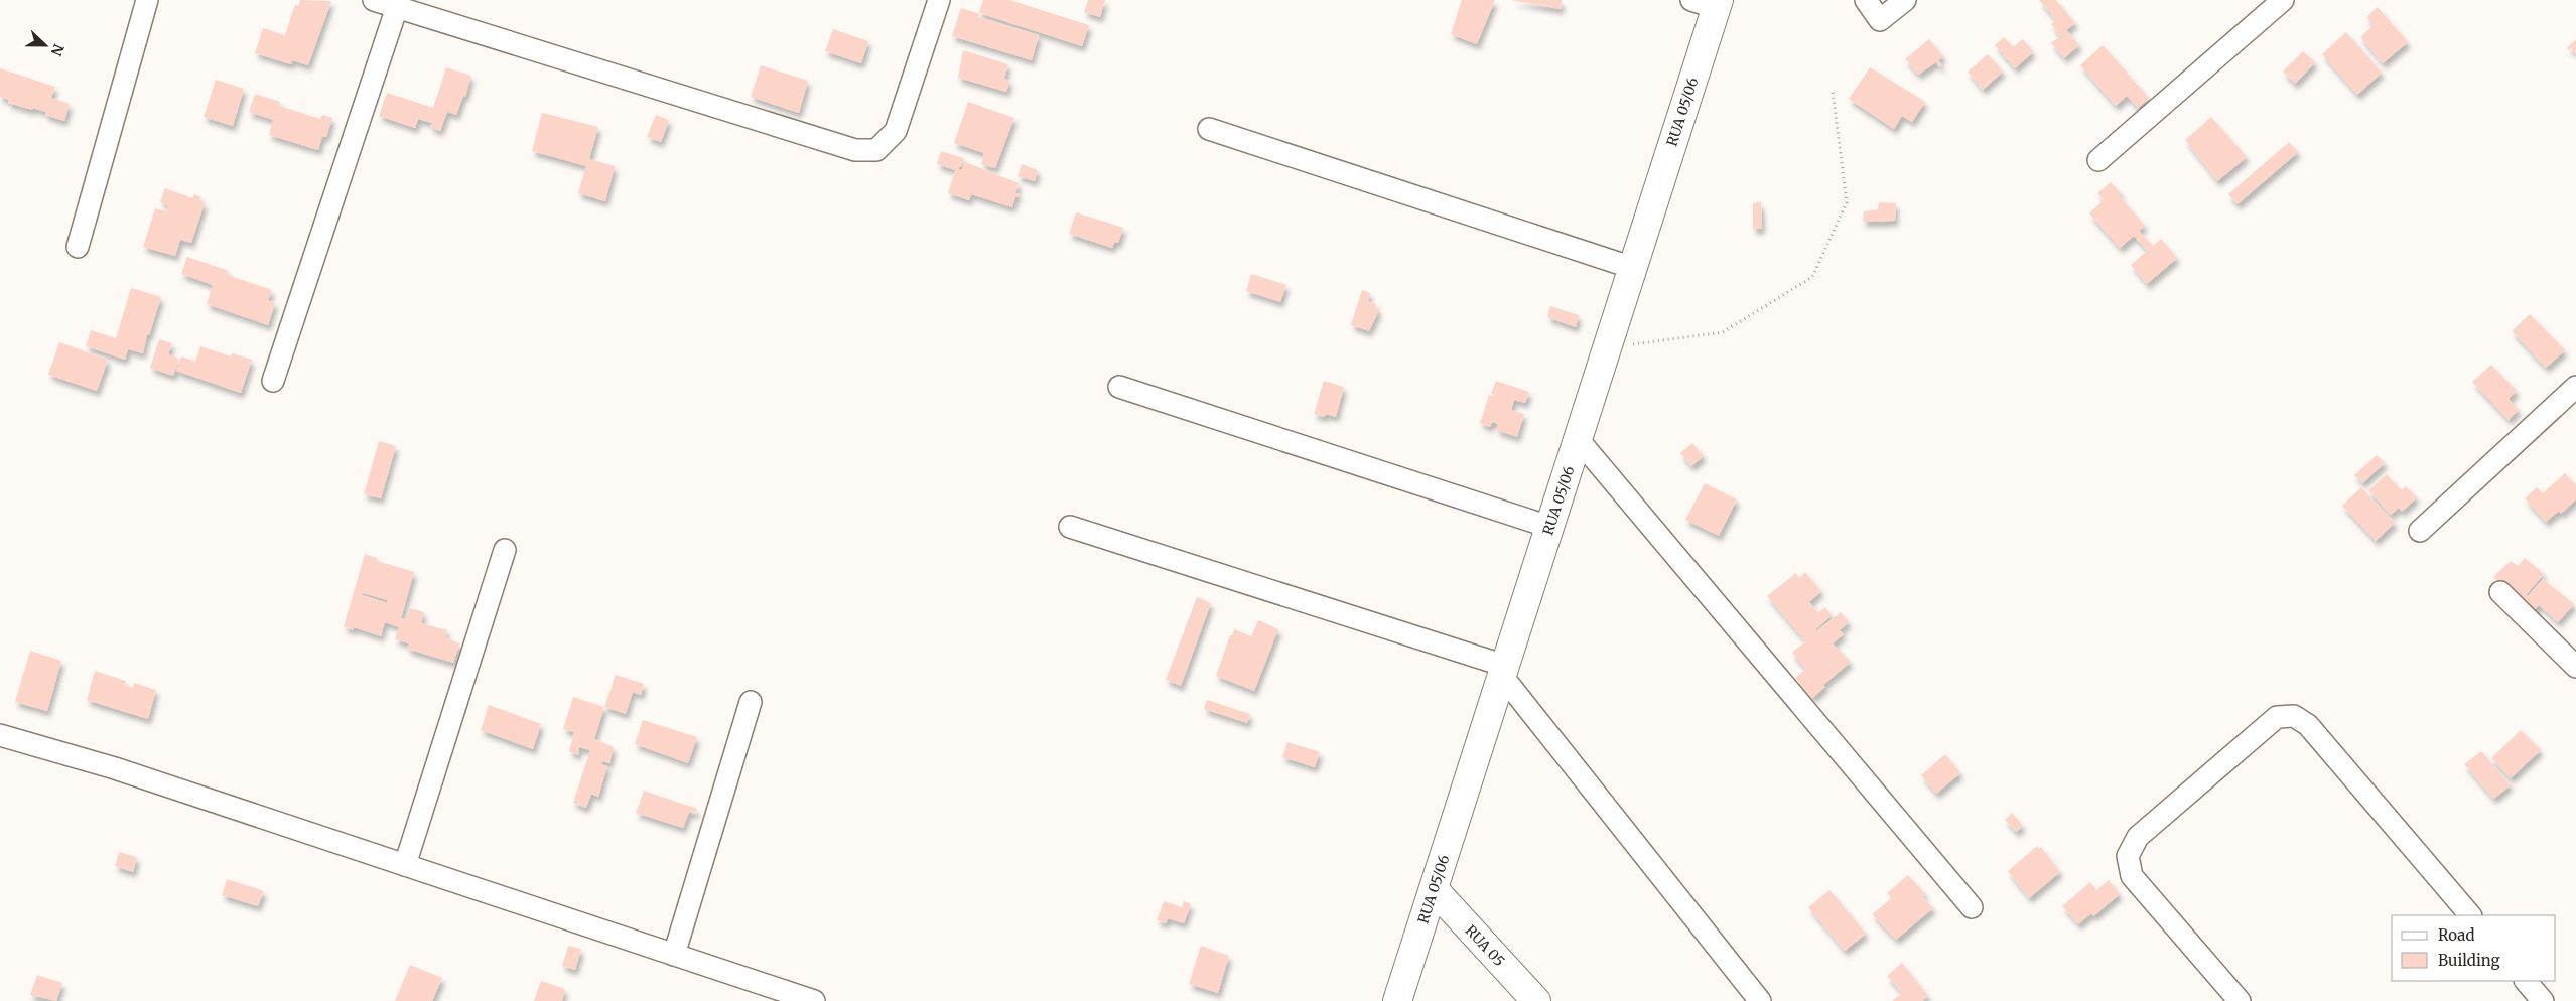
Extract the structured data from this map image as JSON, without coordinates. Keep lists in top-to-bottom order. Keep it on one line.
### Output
{"streets":{"street":["RUA 05/06","RUA 05"]},"crossings":[["RUA 05/06","RUA 05"]],"legend":["Road","Building"],"north":"right"}
